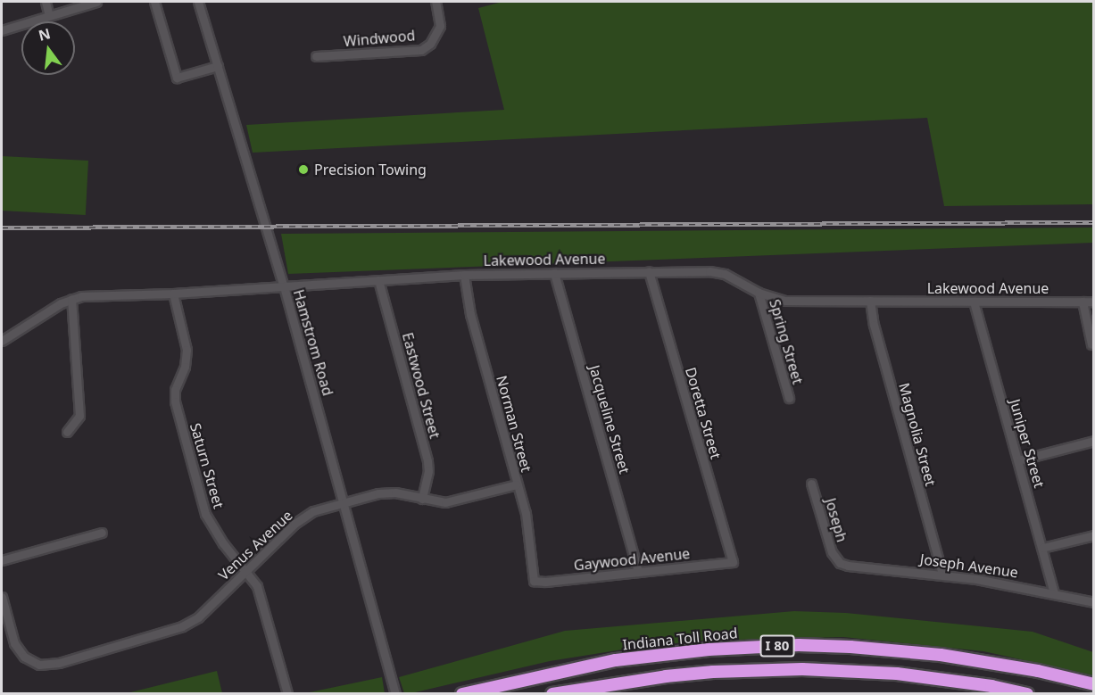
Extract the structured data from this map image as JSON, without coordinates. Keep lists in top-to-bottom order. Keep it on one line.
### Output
{"streets":{"highway":["Indiana Toll Road","I 80"],"street":["Windwood","Lakewood Avenue","Spring Street","Hamstrom Road","Eastwood Street","Doretta Street","Jacqueline Street","Norman Street","Magnolia Street","Juniper Street","Saturn Street","Joseph","Venus Avenue","Gaywood Avenue","Joseph Avenue"]},"crossings":[["Lakewood Avenue","Spring Street"],["Lakewood Avenue","Hamstrom Road"],["Lakewood Avenue","Eastwood Street"],["Lakewood Avenue","Doretta Street"],["Lakewood Avenue","Jacqueline Street"],["Lakewood Avenue","Norman Street"],["Lakewood Avenue","Magnolia Street"],["Lakewood Avenue","Juniper Street"],["Lakewood Avenue","Saturn Street"],["Hamstrom Road","Venus Avenue"],["Eastwood Street","Venus Avenue"],["Doretta Street","Gaywood Avenue"],["Jacqueline Street","Gaywood Avenue"],["Norman Street","Venus Avenue"],["Norman Street","Gaywood Avenue"],["Magnolia Street","Joseph Avenue"],["Juniper Street","Joseph Avenue"],["Saturn Street","Venus Avenue"],["Joseph","Joseph Avenue"]],"places":["Precision Towing"],"north":"top"}
